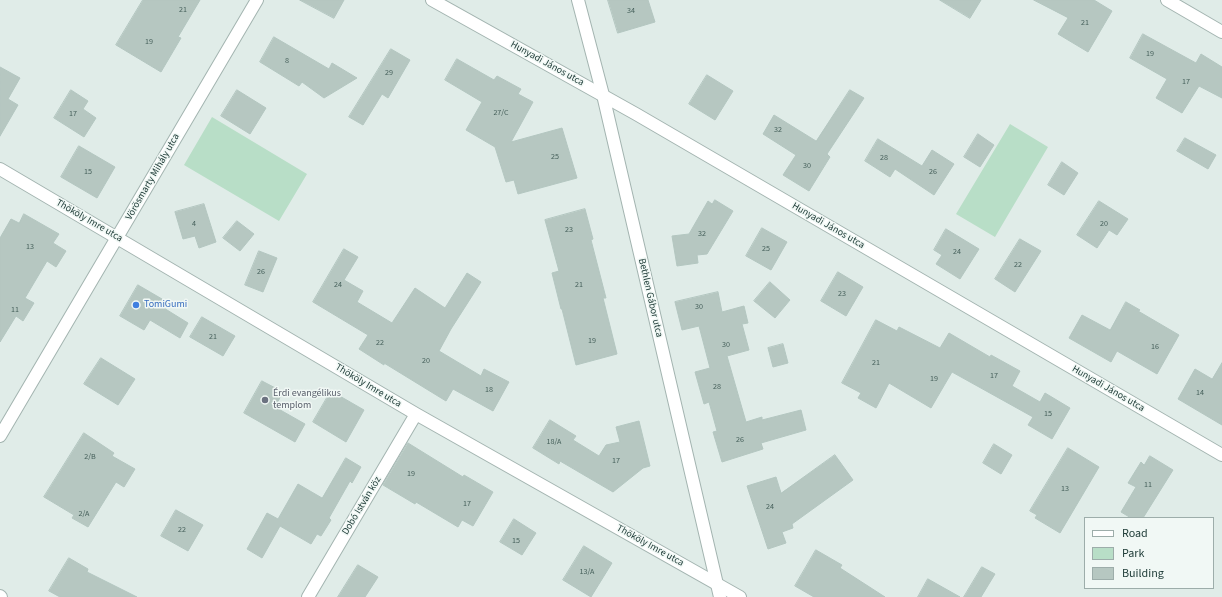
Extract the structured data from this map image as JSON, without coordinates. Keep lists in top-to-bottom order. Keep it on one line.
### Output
{"streets":{"street":["Hunyadi János utca","Vörösmarty Mihály utca","Thököly Imre utca","Bethlen Gábor utca","Dobó István köz"]},"crossings":[["Hunyadi János utca","Bethlen Gábor utca"],["Vörösmarty Mihály utca","Thököly Imre utca"],["Thököly Imre utca","Bethlen Gábor utca"],["Thököly Imre utca","Dobó István köz"]],"places":["TomiGumi","Érdi evangélikus templom"],"house_numbers":["21","34","21","19","19","8","29","17","27/C","17","32","25","28","30","15","26","4","20","23","32","13","25","24","22","26","24","21","23","30","11","21","19","22","30","16","20","21","17","19","28","18","14","15","26","18/A","2/B","17","19","11","13","17","24","2/A","22","15","13/A"],"legend":["Road","Park","Building"]}
